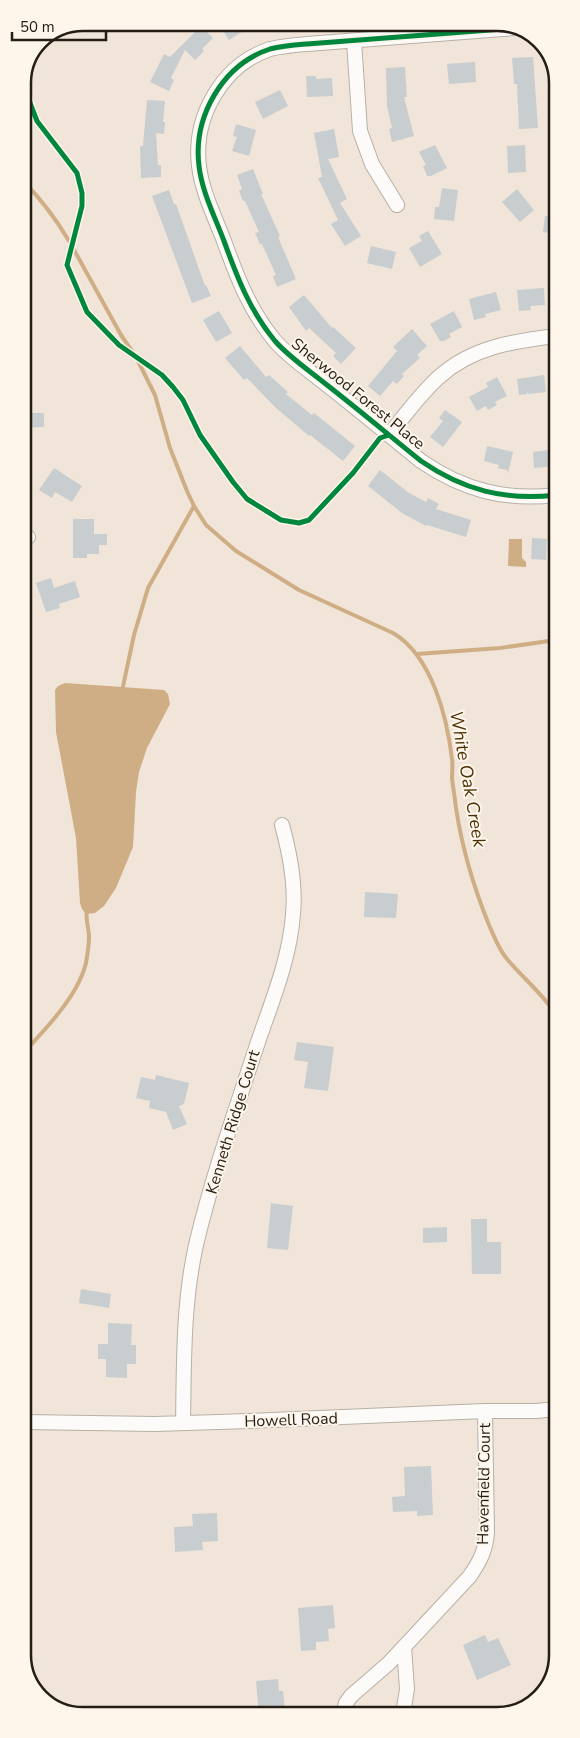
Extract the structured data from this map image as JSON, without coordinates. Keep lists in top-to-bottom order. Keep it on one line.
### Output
{"streets":{"street":["Sherwood Forest Place","Kenneth Ridge Court","Howell Road","Havenfield Court"]},"crossings":[["Kenneth Ridge Court","Howell Road"],["Howell Road","Havenfield Court"]],"water":["White Oak Creek"],"scale_bar":"50 m"}
